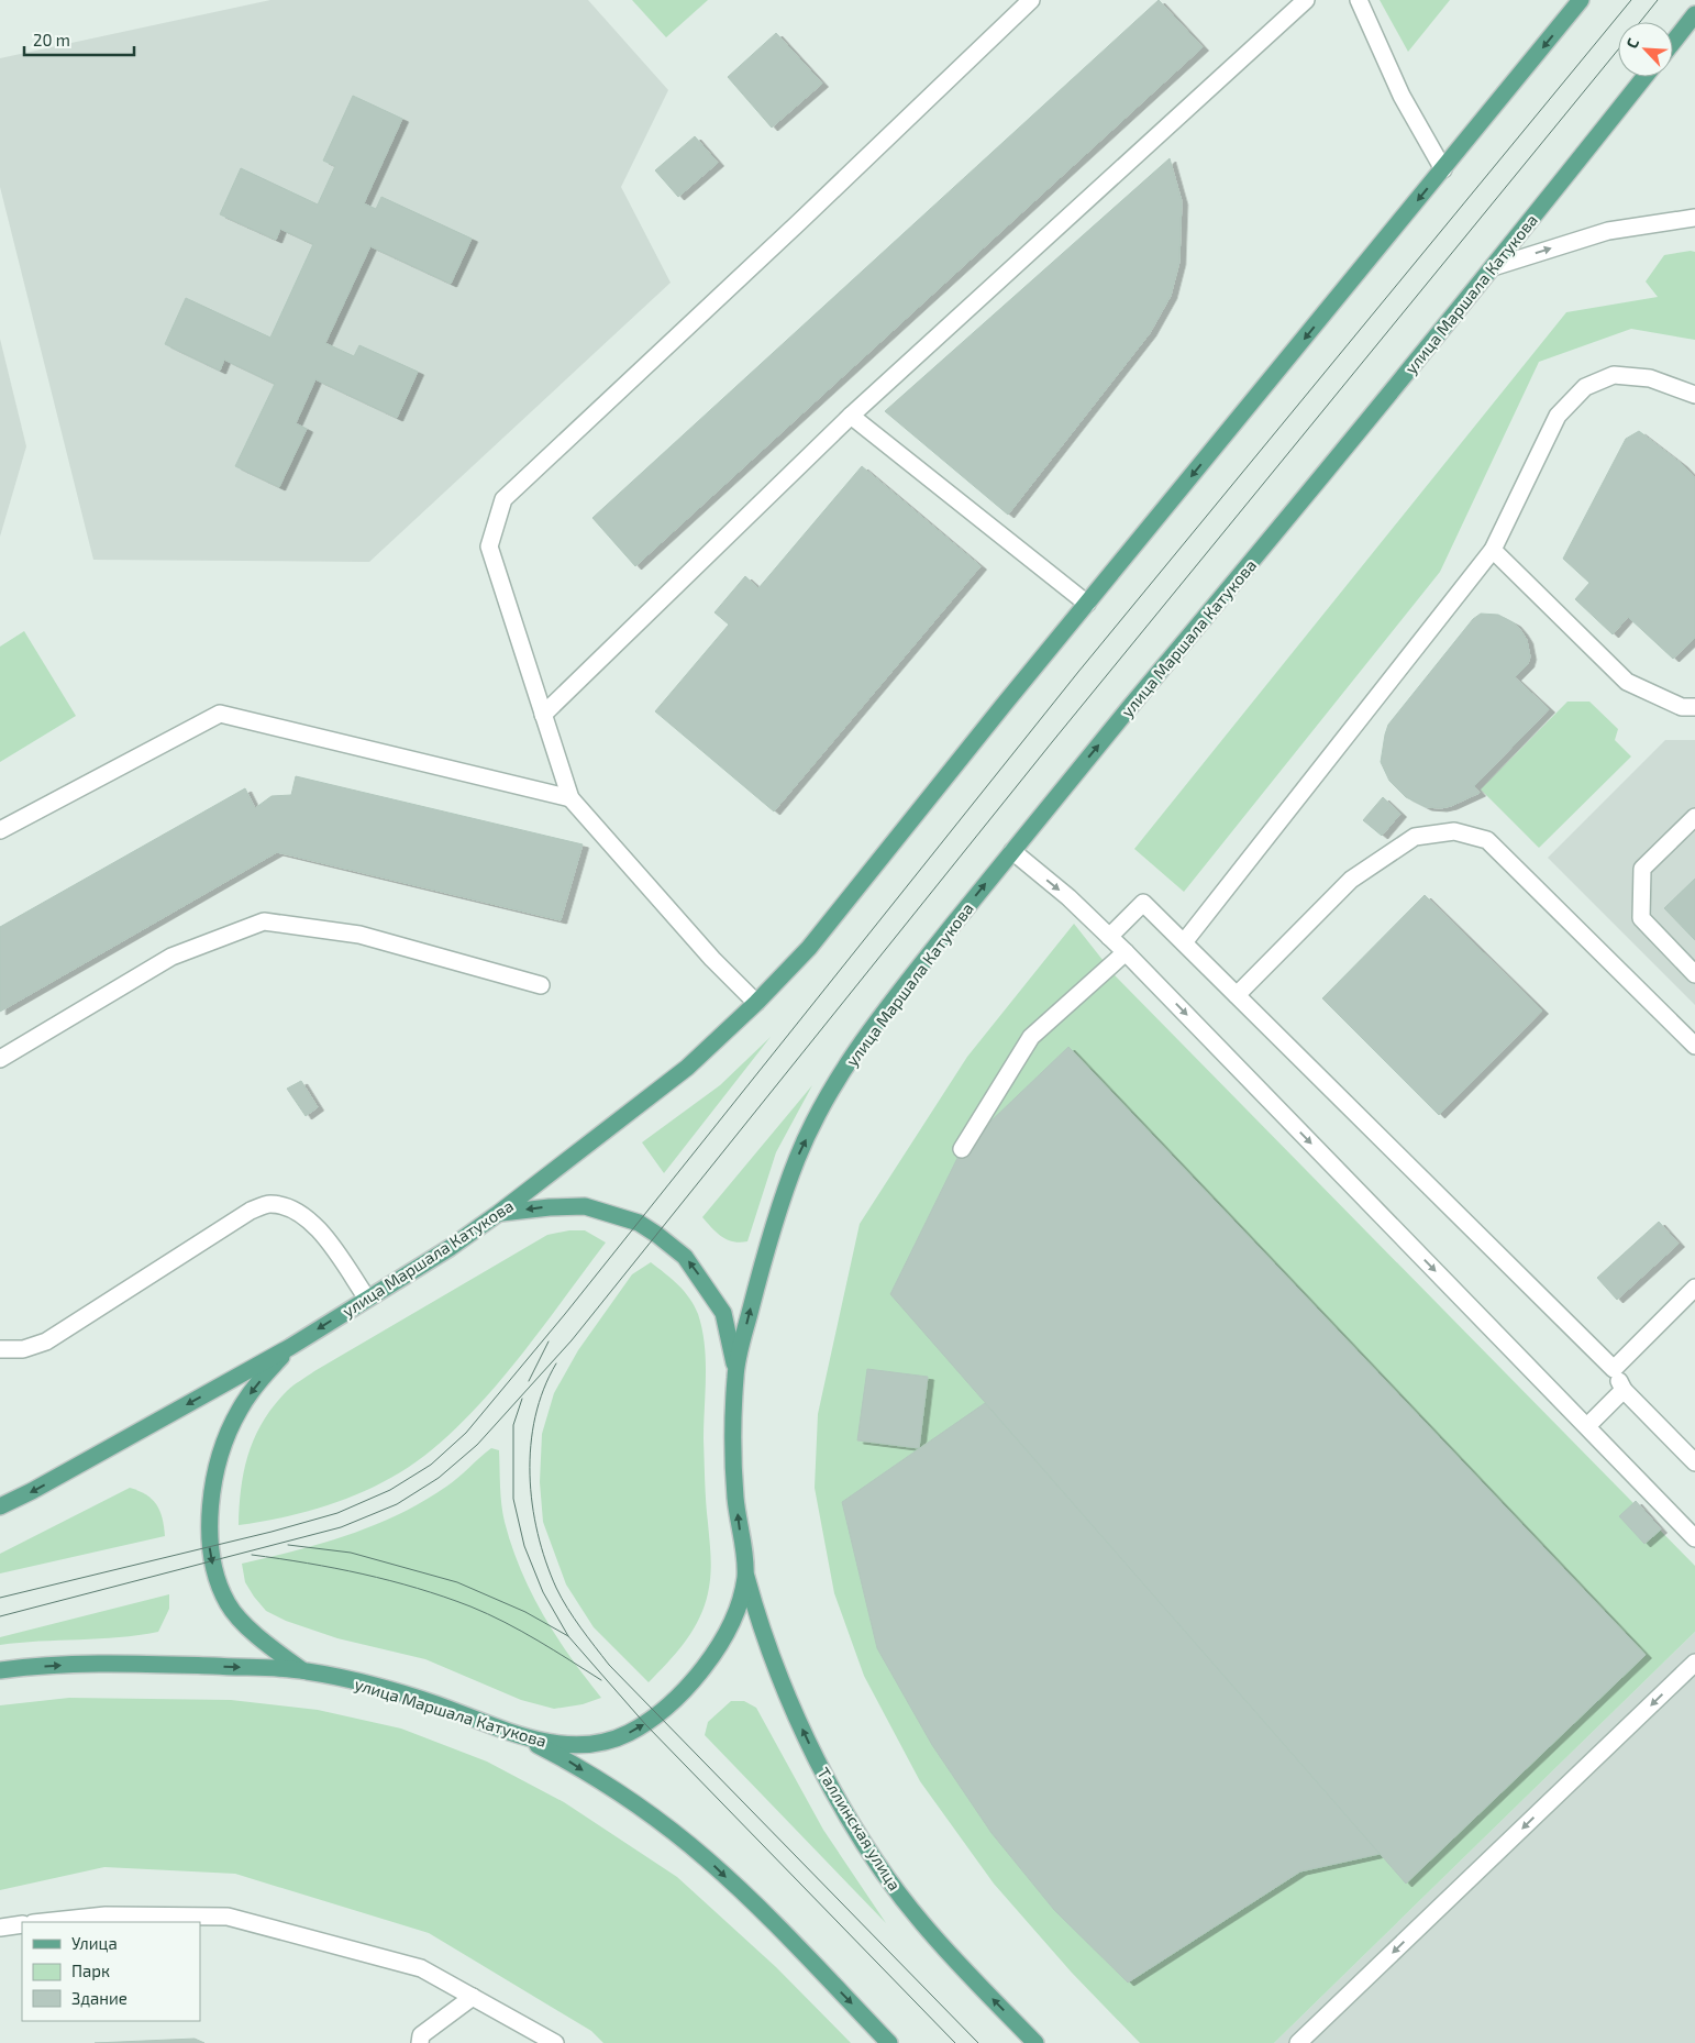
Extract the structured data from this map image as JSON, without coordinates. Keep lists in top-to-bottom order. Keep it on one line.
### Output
{"streets":{"main road":["улица Маршала Катукова","Таллинская улица"]},"crossings":[["улица Маршала Катукова","Таллинская улица"]],"legend":["Улица","Парк","Здание"],"scale_bar":"20 m","north":"top left"}
